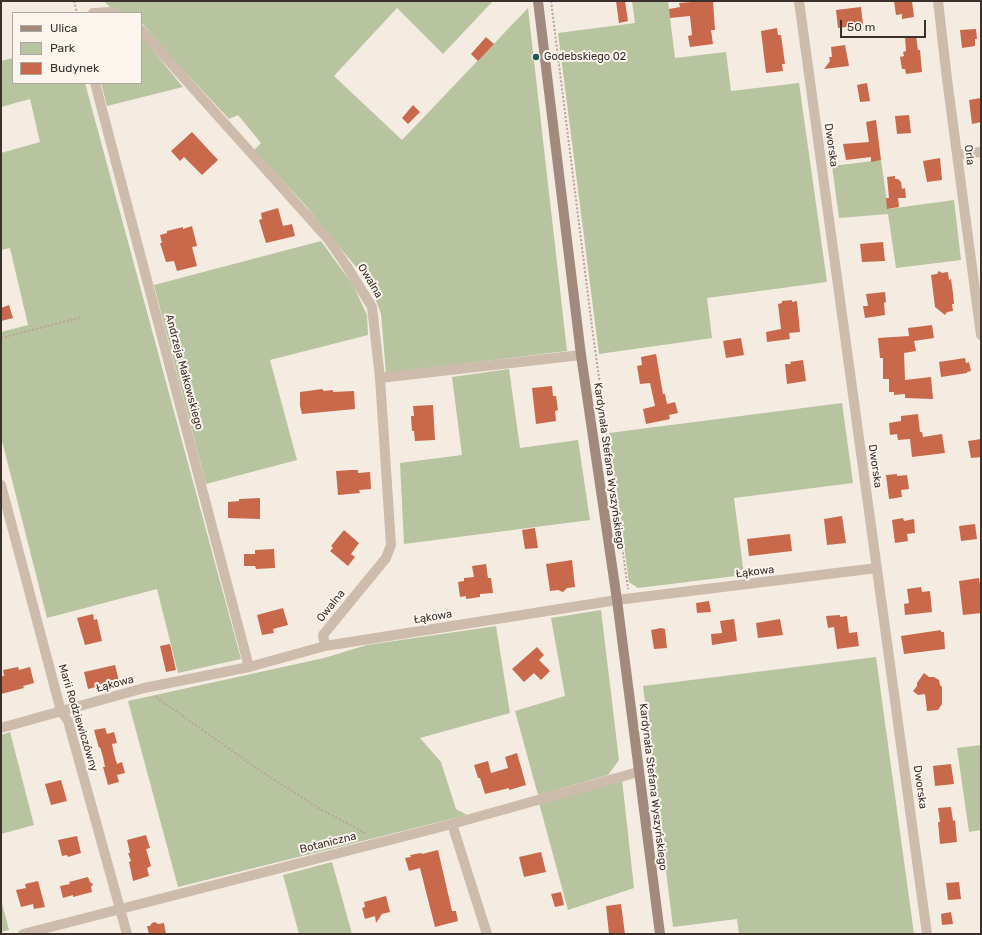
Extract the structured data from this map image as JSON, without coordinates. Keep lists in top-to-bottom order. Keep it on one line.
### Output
{"streets":{"main road":["Kardynała Stefana Wyszyńskiego"],"street":["Dworska","Orla","Owalna","Andrzeja Małkowskiego","Łąkowa","Marii Rodziewiczówny","Botaniczna"]},"crossings":[["Dworska","Łąkowa"],["Owalna","Łąkowa"],["Andrzeja Małkowskiego","Łąkowa"],["Kardynała Stefana Wyszyńskiego","Łąkowa"],["Kardynała Stefana Wyszyńskiego","Botaniczna"],["Łąkowa","Marii Rodziewiczówny"],["Marii Rodziewiczówny","Botaniczna"]],"places":["Godebskiego 02"],"legend":["Ulica","Park","Budynek"],"scale_bar":"50 m"}
